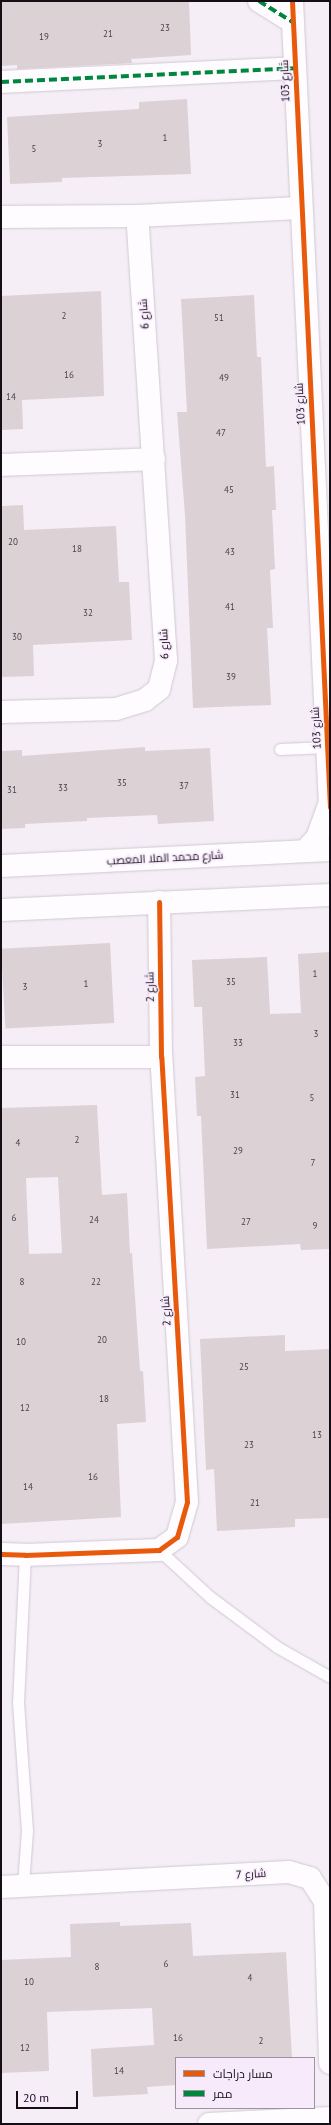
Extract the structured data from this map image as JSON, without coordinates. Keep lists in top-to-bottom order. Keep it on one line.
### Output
{"streets":{"street":["شارع 103","شارع 6","شارع محمد الملا المعصب","شارع 2","شارع 7"]},"crossings":[["شارع 103","شارع محمد الملا المعصب"]],"house_numbers":["23","21","19","1","3","5","2","51","16","49","14","47","45","20","18","43","41","32","30","39","35","37","33","31","1","35","1","3","3","33","31","5","2","4","29","7","6","24","27","9","8","22","20","10","25","18","12","13","23","16","14","21","6","8","4","10","16","2","12","14"],"legend":["مسار دراجات","ممر"],"scale_bar":"20 m"}
